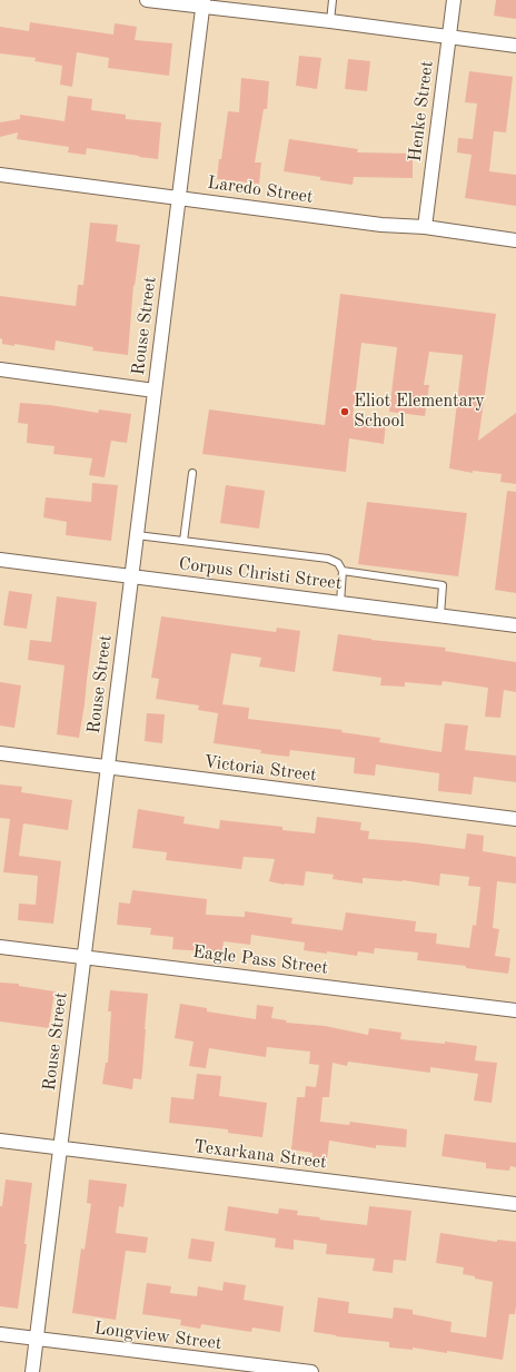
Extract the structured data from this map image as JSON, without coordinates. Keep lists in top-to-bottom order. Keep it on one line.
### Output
{"streets":{"street":["Henke Street","Laredo Street","Rouse Street","Corpus Christi Street","Victoria Street","Eagle Pass Street","Texarkana Street","Longview Street"]},"crossings":[["Henke Street","Laredo Street"],["Laredo Street","Rouse Street"],["Rouse Street","Corpus Christi Street"],["Rouse Street","Victoria Street"],["Rouse Street","Eagle Pass Street"],["Rouse Street","Texarkana Street"],["Rouse Street","Longview Street"]],"places":["Eliot Elementary School"]}
